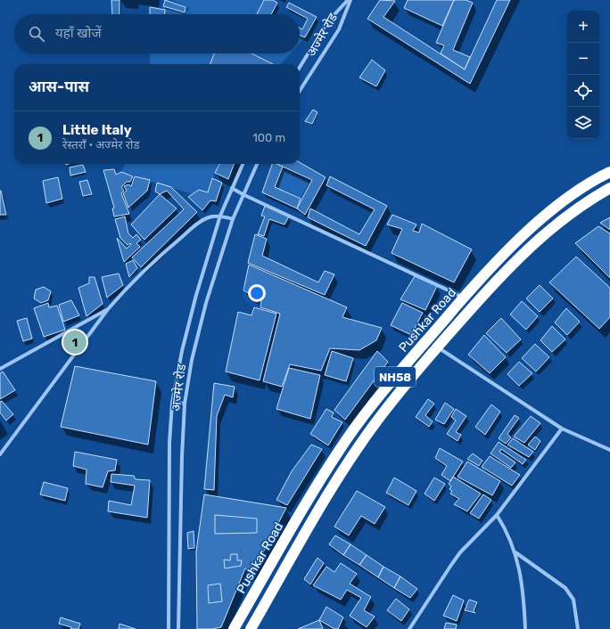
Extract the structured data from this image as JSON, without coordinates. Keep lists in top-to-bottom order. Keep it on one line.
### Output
{"streets":{"highway":["Pushkar Road","NH58"],"street":["अज्मेर रोड"]},"page":{"map_buttons":["+","−"],"search":"यहाँ खोजें","heading":"आस-पास","list":[{"mark":"1","name":"Little Italy","note":"रेस्तराँ · अज्मेर रोड","value":"100 m"}],"pins":"1"}}
